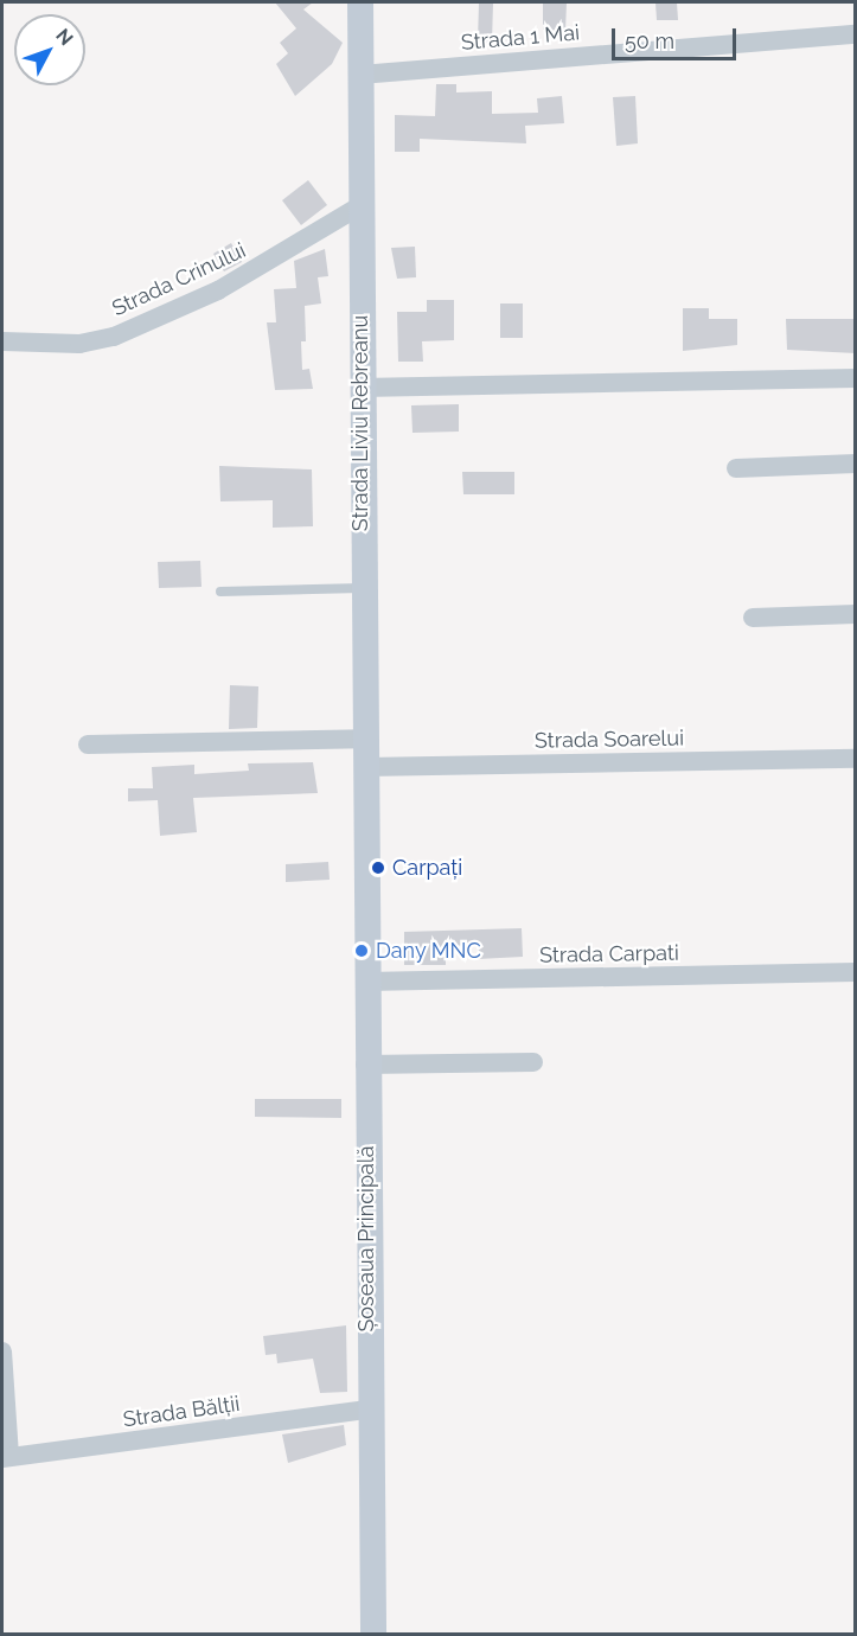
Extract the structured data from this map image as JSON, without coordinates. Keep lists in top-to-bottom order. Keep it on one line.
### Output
{"streets":{"main road":["Strada Liviu Rebreanu","Șoseaua Principală"],"street":["Strada 1 Mai","Strada Crinului","Strada Soarelui","Strada Carpati","Strada Bălții"]},"crossings":[["Strada 1 Mai","Strada Liviu Rebreanu"],["Strada Crinului","Strada Liviu Rebreanu"],["Strada Liviu Rebreanu","Strada Soarelui"],["Strada Liviu Rebreanu","Șoseaua Principală"],["Strada Carpati","Șoseaua Principală"],["Șoseaua Principală","Strada Bălții"]],"places":["Carpați","Dany MNC"],"scale_bar":"50 m","north":"top right"}
